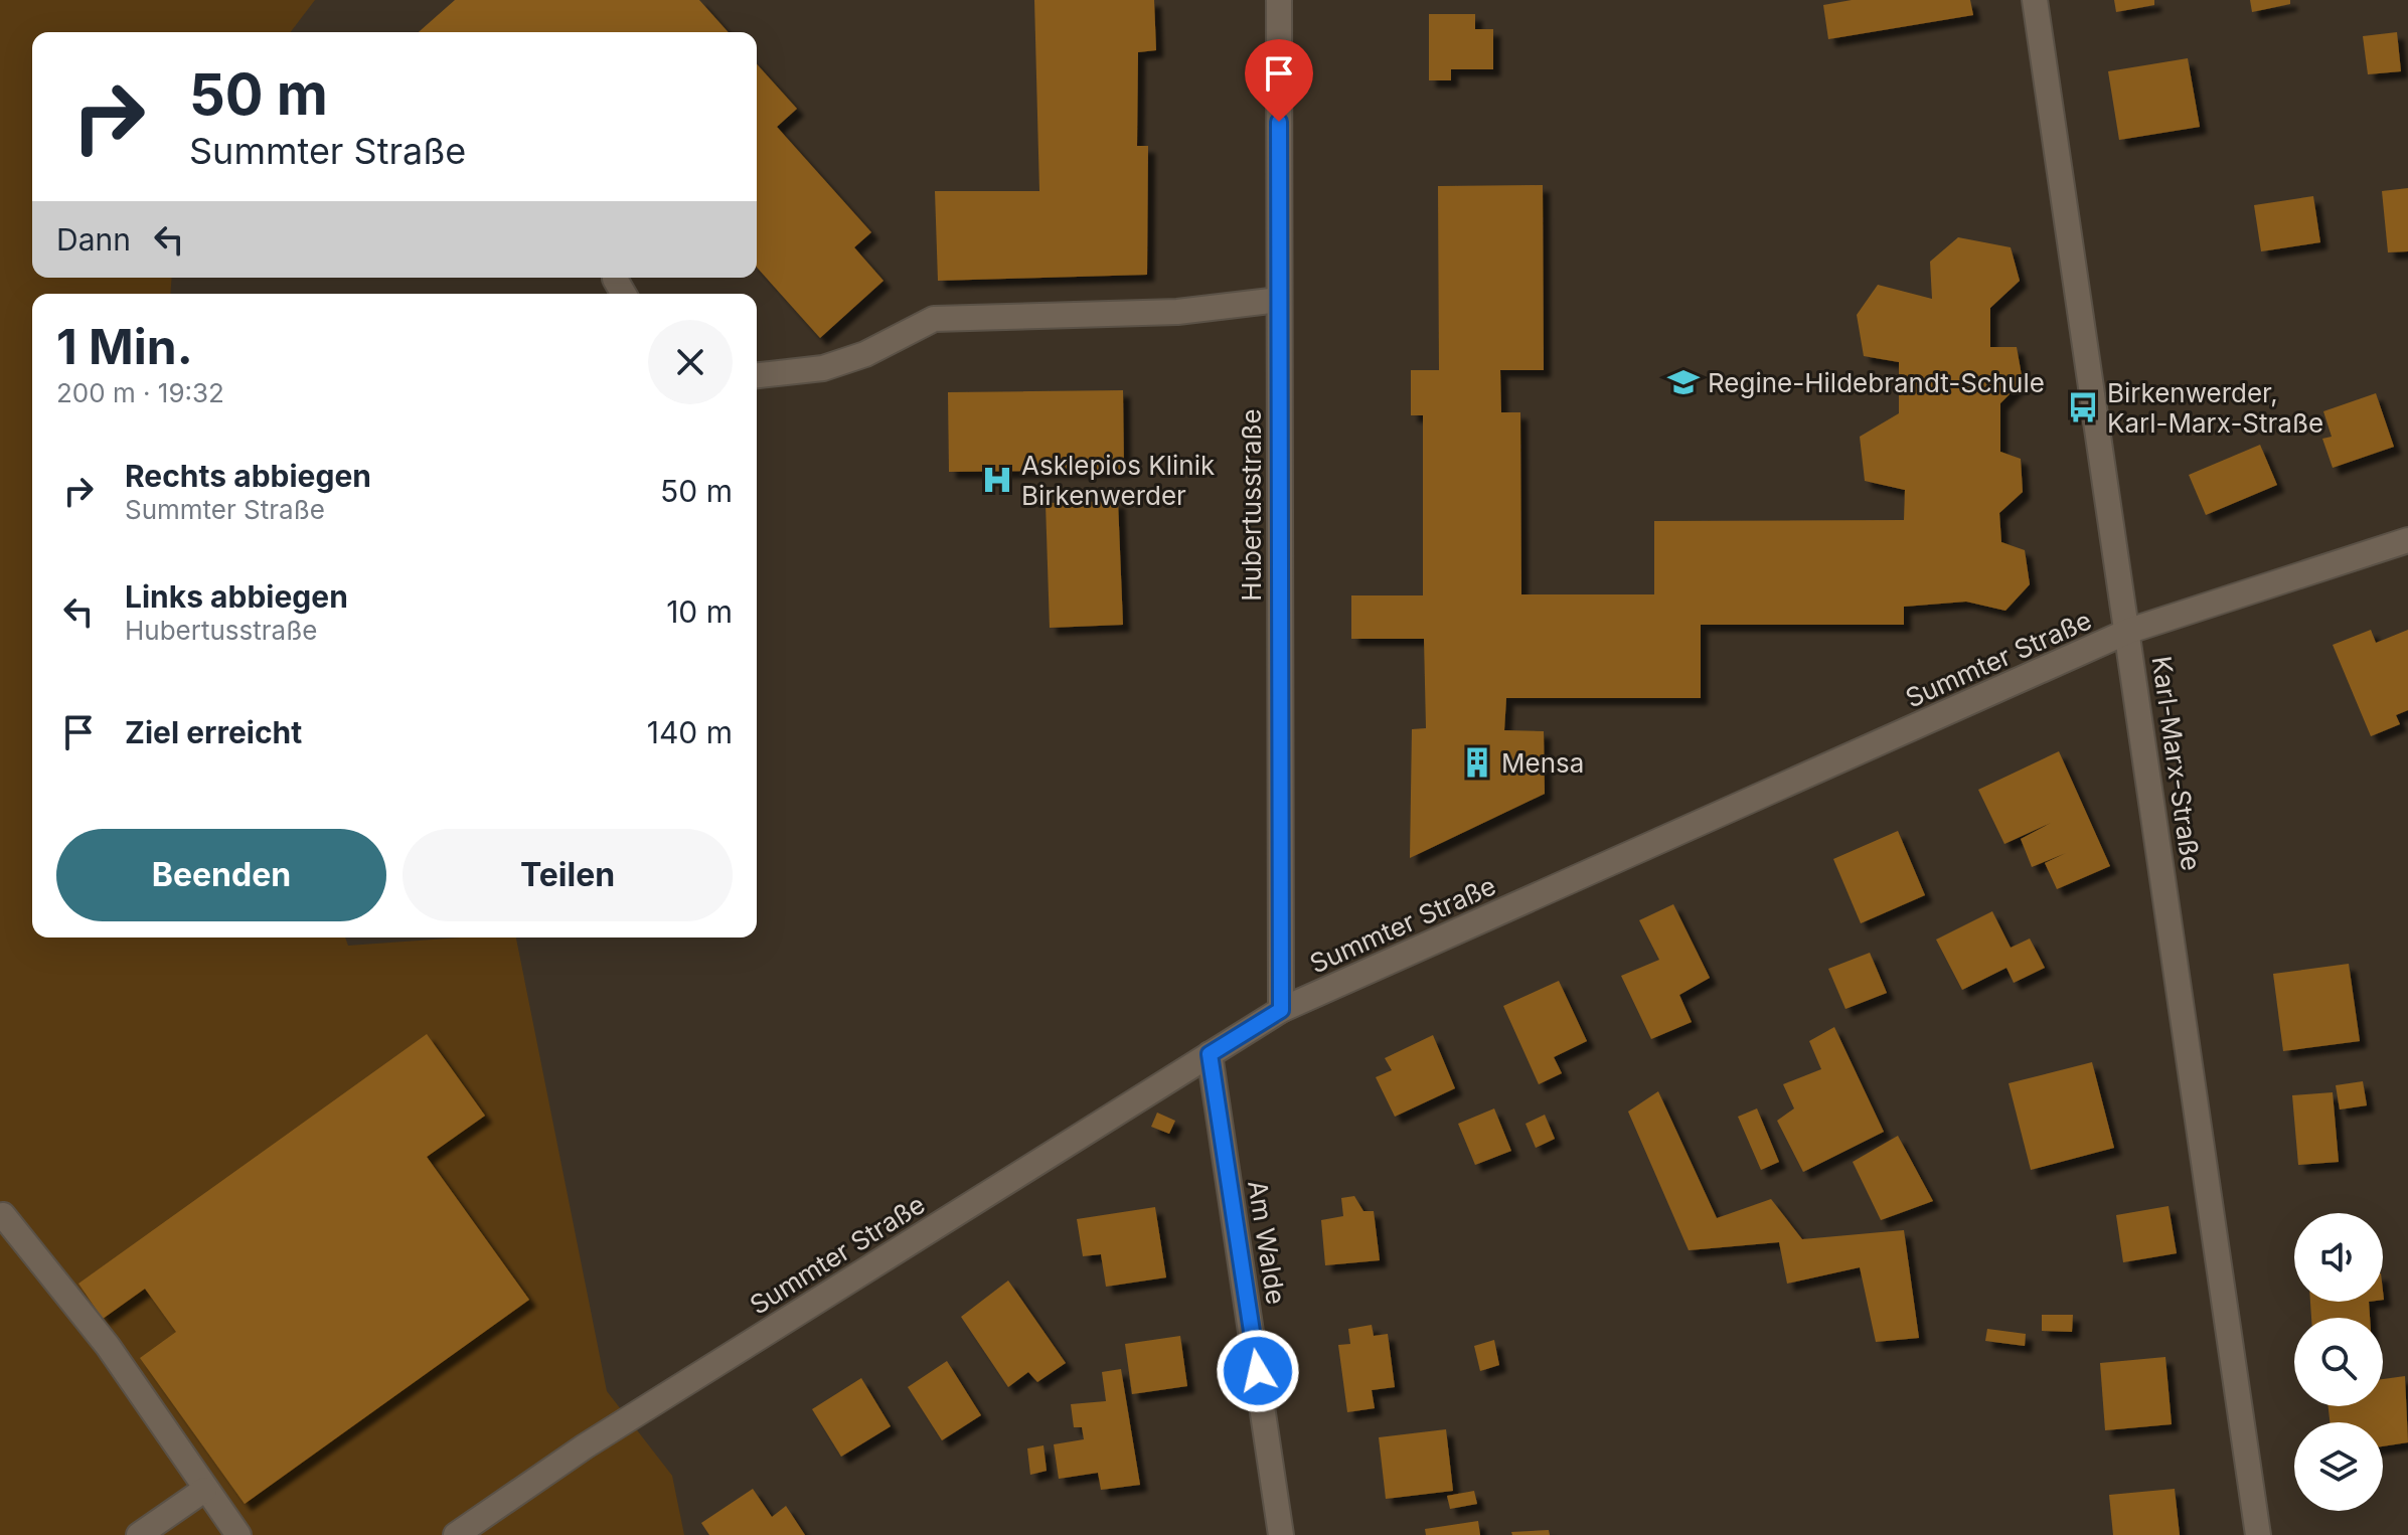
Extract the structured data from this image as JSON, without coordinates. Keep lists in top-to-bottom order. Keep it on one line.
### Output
{"streets":{"street":["Hubertusstraße","Summter Straße","Karl-Marx-Straße","Am Walde"]},"crossings":[["Hubertusstraße","Summter Straße"],["Summter Straße","Karl-Marx-Straße"],["Summter Straße","Am Walde"]],"places":{"school or university":["Regine-Hildebrandt-Schule"],"bus stop":["Birkenwerder, Karl-Marx-Straße"],"hospital":["Asklepios Klinik Birkenwerder"],"building":["Mensa"]},"page":{"turn":["50 m","Summter Straße"],"then":"Dann","heading":["1 Min.","200 m · 19:32"],"list":[{"name":"Rechts abbiegen","note":"Summter Straße","value":"50 m"},{"name":"Links abbiegen","note":"Hubertusstraße","value":"10 m"},{"name":"Ziel erreicht","value":"140 m"}],"buttons":["Beenden","Teilen"]}}
